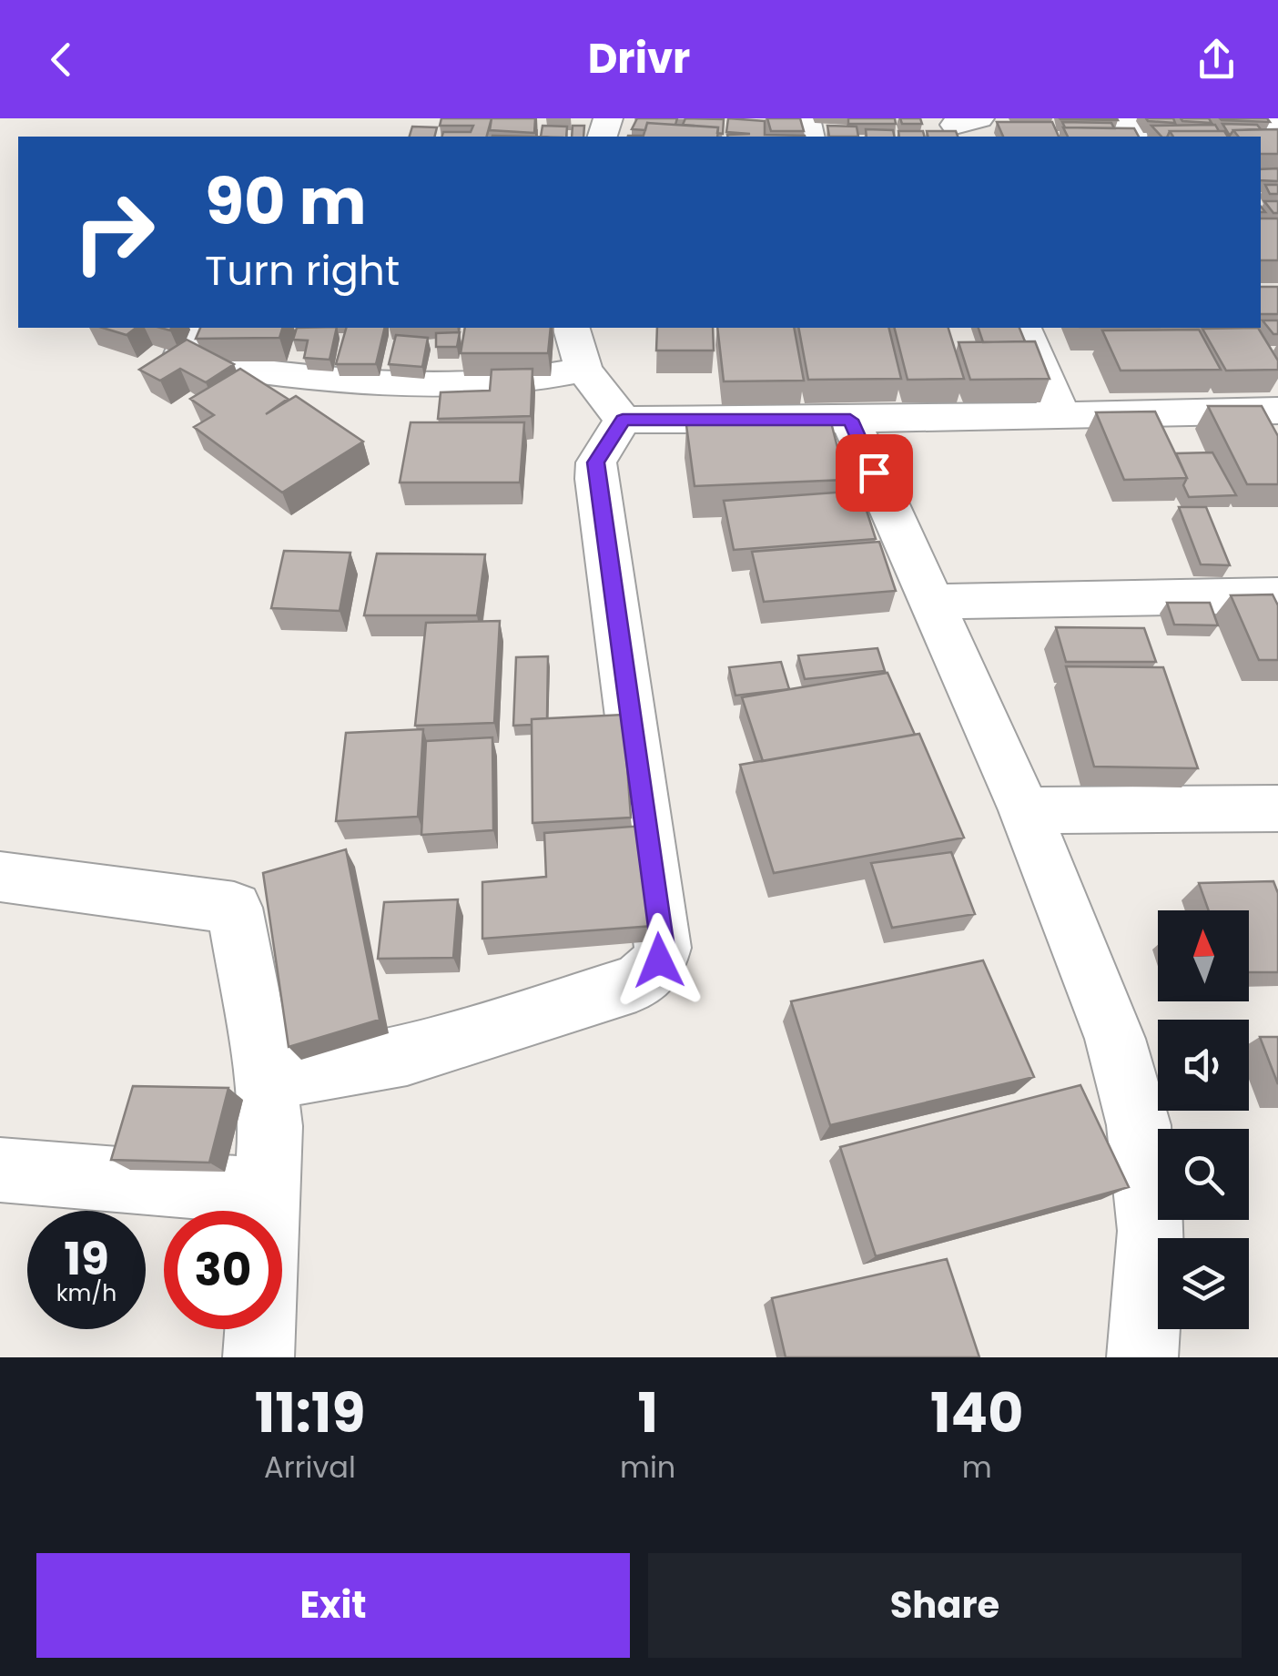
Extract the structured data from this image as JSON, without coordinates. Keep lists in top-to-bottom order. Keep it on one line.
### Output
{"north":"top","page":{"header":"Drivr","turn":["90 m","Turn right"],"speed":"19 km/h","limit":"30","eta":["11:19","Arrival","1","min","140","m"],"buttons":["Exit","Share"]}}
